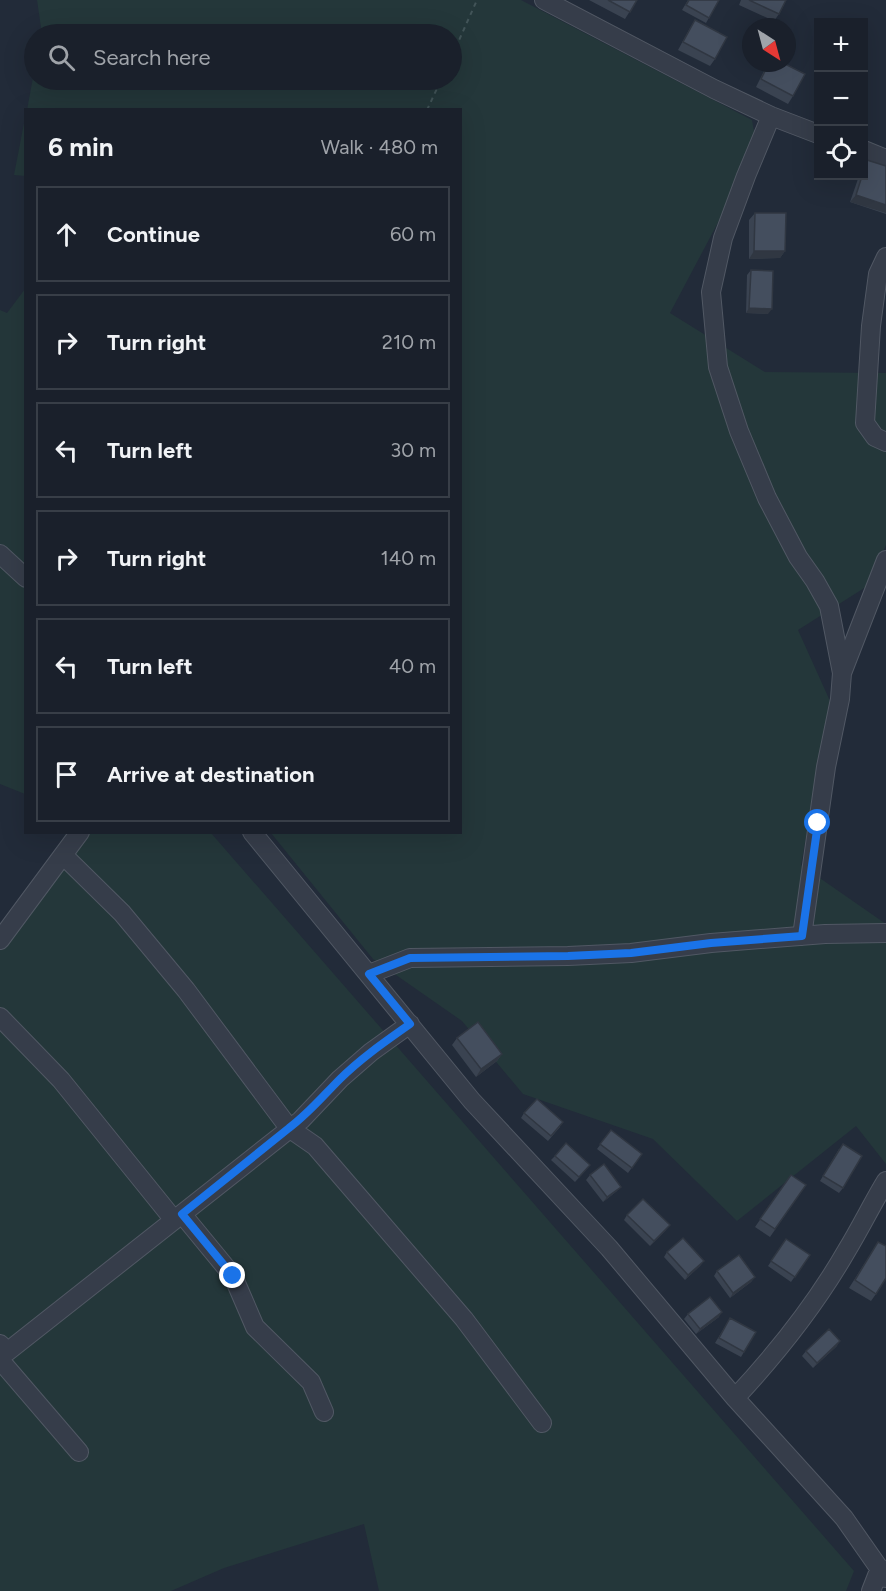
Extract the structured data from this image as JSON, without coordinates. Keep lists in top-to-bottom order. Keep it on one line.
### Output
{"north":"bottom right","page":{"map_buttons":["+","−"],"search":"Search here","heading":["6 min","Walk · 480 m"],"list":[["Continue","60 m"],["Turn right","210 m"],["Turn left","30 m"],["Turn right","140 m"],["Turn left","40 m"],"Arrive at destination"]}}
